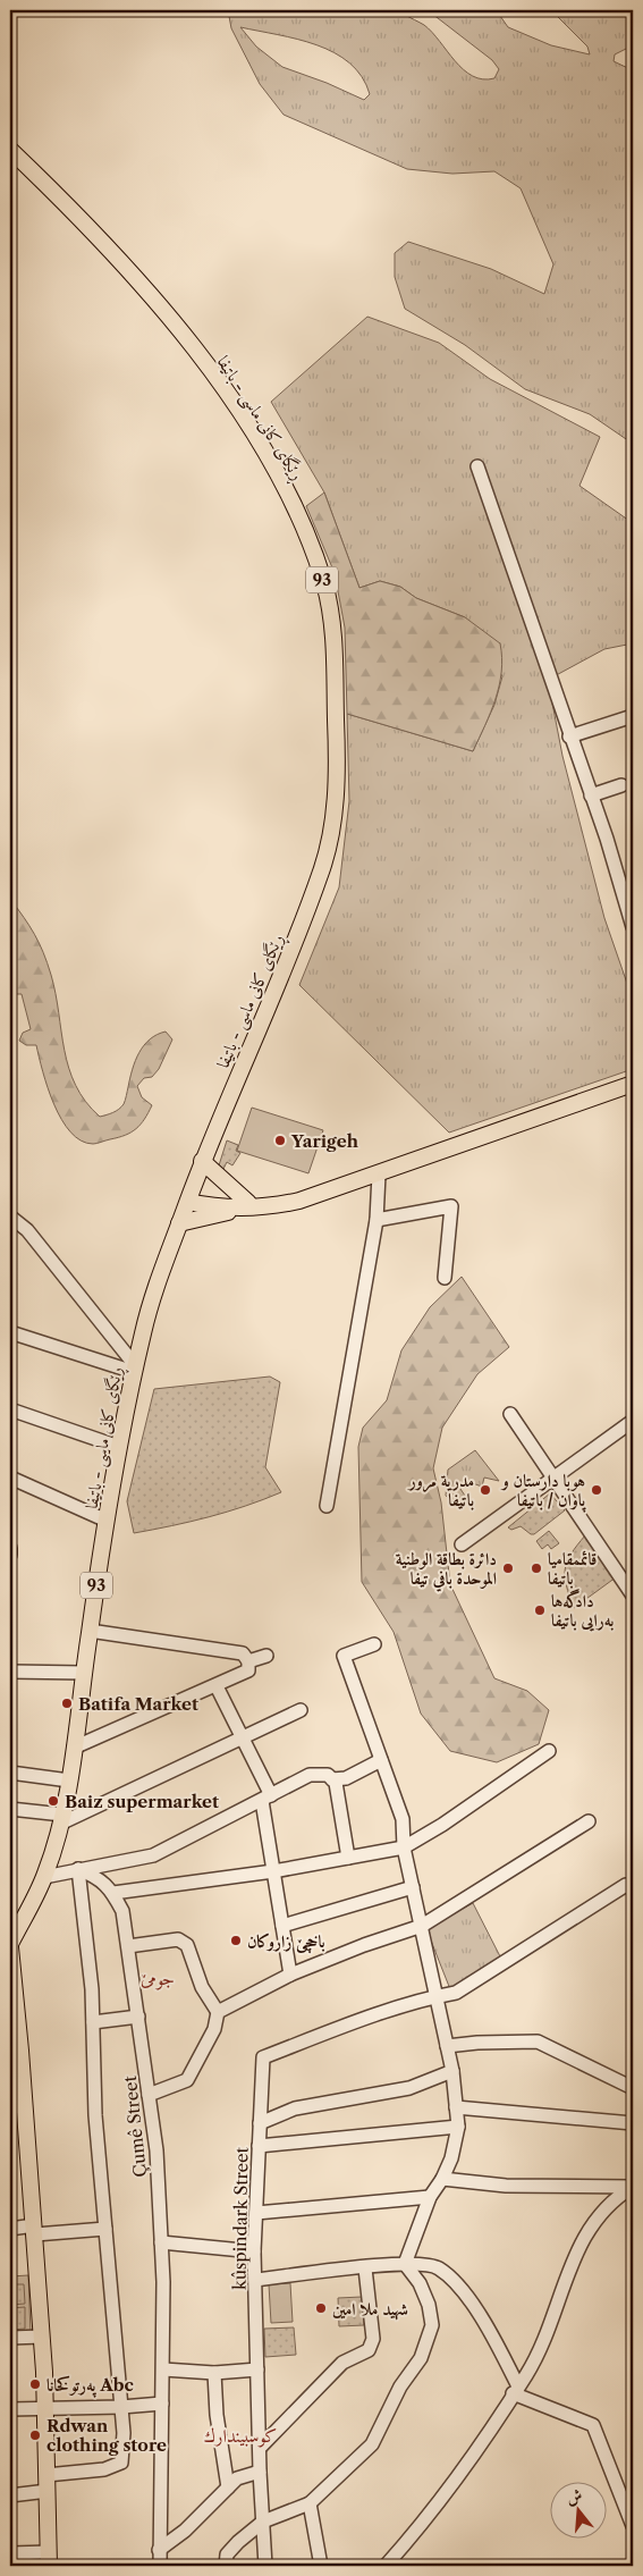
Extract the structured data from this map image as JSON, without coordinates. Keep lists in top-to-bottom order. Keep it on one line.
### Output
{"streets":{"main road":["ڕێگای کانی ماسی - باتيفا","93"],"street":["Çumê Street","kûspindark Street"]},"districts":["جومێ","كوسبيندارك"],"places":["Yarigeh","مدرية مرور باتيفا","هوبا دارستان و پاوان / باتيفا","دائرة بطاقة الوطنية الموحدة بافي تيفا","قائممقاميا باتيفا","دادگه‌ها به‌رايى باتيفا","Batifa Market","Baiz supermarket","باخچێ زاروکان","شهيد ملا امين","په‌رتوكخانا Abc","Rdwan clothing store"],"north":"top"}
